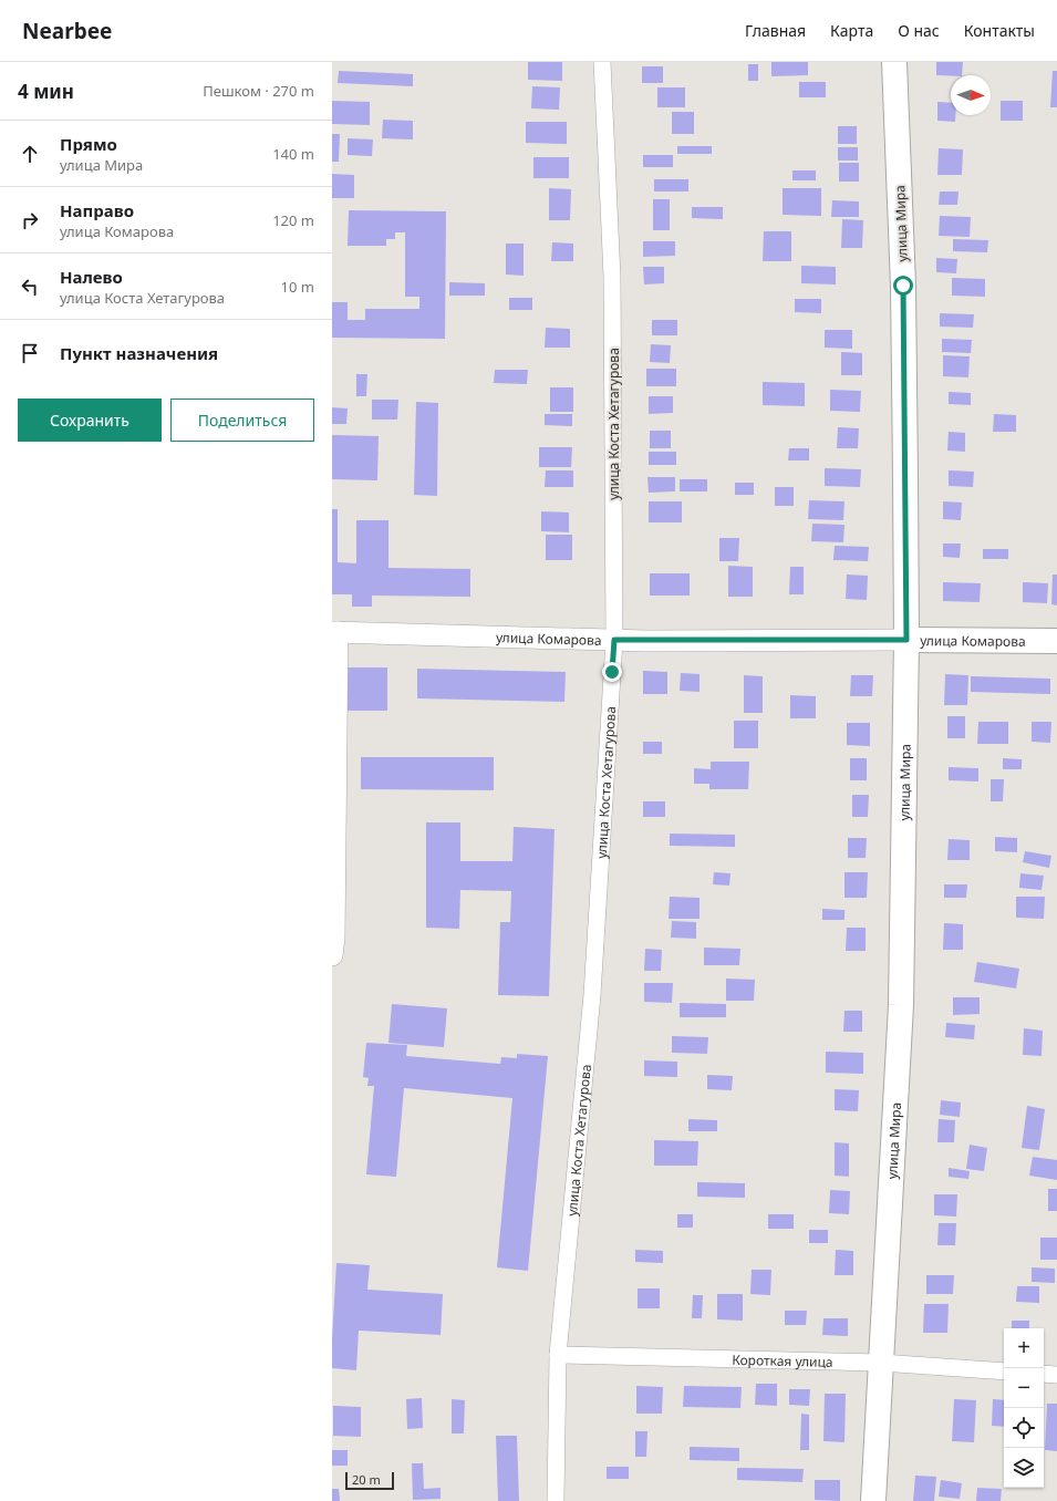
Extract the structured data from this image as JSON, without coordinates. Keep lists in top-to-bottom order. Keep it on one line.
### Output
{"streets":{"main road":["улица Мира","улица Комарова"],"street":["улица Коста Хетагурова","Короткая улица"]},"crossings":[["улица Мира","улица Комарова"],["улица Мира","Короткая улица"],["улица Коста Хетагурова","улица Комарова"],["улица Коста Хетагурова","Короткая улица"]],"scale_bar":"20 m","north":"right","page":{"header":"Nearbee","nav":["Главная","Карта","О нас","Контакты"],"heading":["4 мин","Пешком · 270 m"],"list":[["Прямо","улица Мира","140 m"],["Направо","улица Комарова","120 m"],["Налево","улица Коста Хетагурова","10 m"],"Пункт назначения"],"buttons":["Сохранить","Поделиться"],"map_buttons":["+","−"],"scale":"20 m"}}
